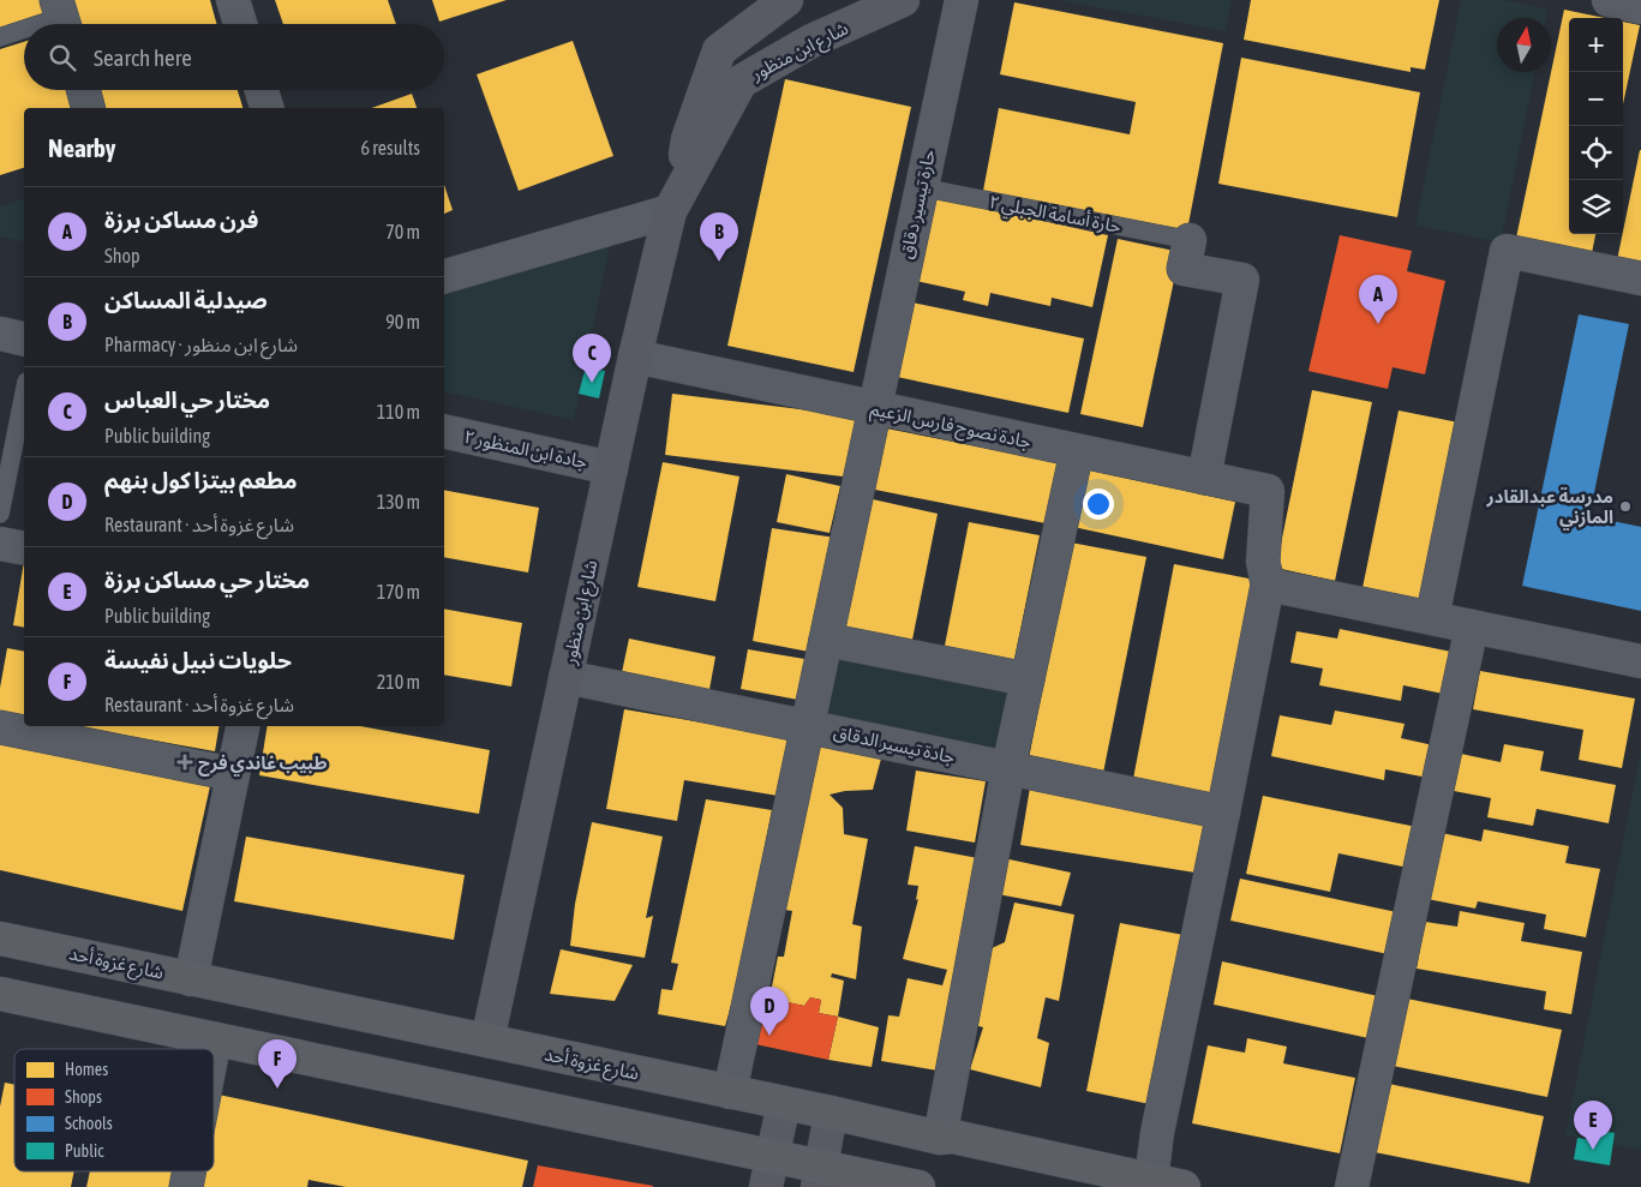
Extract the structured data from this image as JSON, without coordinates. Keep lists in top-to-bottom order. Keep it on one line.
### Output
{"streets":{"main road":["شارع ابن منظور","شارع غزوة أحد"],"street":["حارة تيسير دقاق","جادة نصوح فارس الزعيم","جادة ابن المنظور ٢","جادة تيسير الدقاق"],"lane":["حارة أسامة الجبلي ٢"]},"crossings":[["شارع ابن منظور","جادة نصوح فارس الزعيم"],["شارع ابن منظور","جادة ابن المنظور ٢"],["شارع ابن منظور","جادة تيسير الدقاق"],["شارع ابن منظور","شارع غزوة أحد"],["حارة تيسير دقاق","حارة أسامة الجبلي ٢"],["حارة تيسير دقاق","جادة نصوح فارس الزعيم"],["حارة تيسير دقاق","جادة تيسير الدقاق"],["حارة تيسير دقاق","شارع غزوة أحد"]],"places":{"other":["مدرسة عبدالقادر المازني"],"health":["طبيب غاندي فرح"]},"legend":["Homes","Shops","Schools","Public"],"north":"top","page":{"map_buttons":["+","−"],"search":"Search here","heading":["Nearby","6 results"],"list":[{"mark":"A","name":"فرن مساكن برزة","note":"Shop","value":"70 m"},{"mark":"B","name":"صيدلية المساكن","note":"Pharmacy · شارع ابن منظور","value":"90 m"},{"mark":"C","name":"مختار حي العباس","note":"Public building","value":"110 m"},{"mark":"D","name":"مطعم بيتزا كول بنهم","note":"Restaurant · شارع غزوة أحد","value":"130 m"},{"mark":"E","name":"مختار حي مساكن برزة","note":"Public building","value":"170 m"},{"mark":"F","name":"حلويات نبيل نفيسة","note":"Restaurant · شارع غزوة أحد","value":"210 m"}],"pins":["B","A","C","D","F","E"]}}
